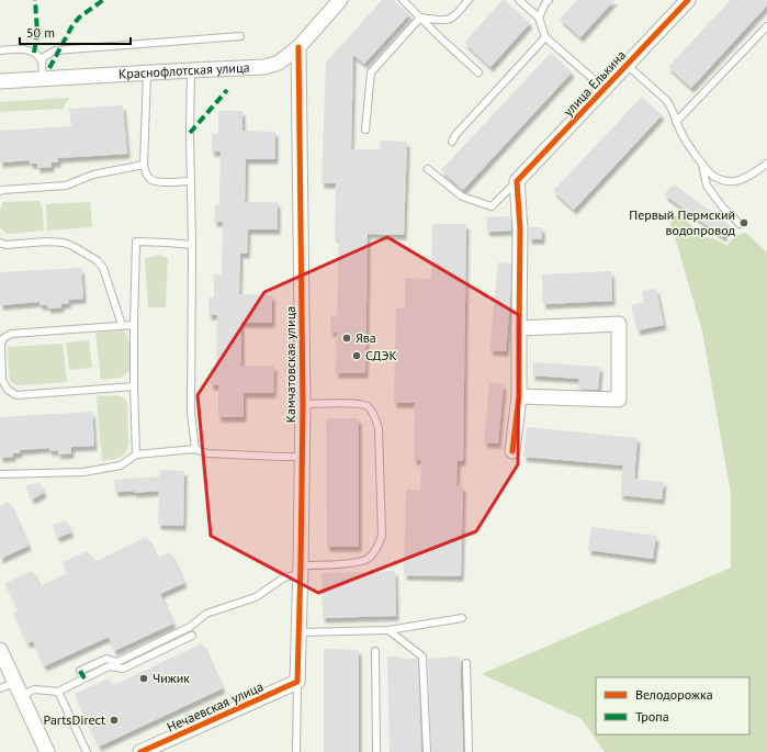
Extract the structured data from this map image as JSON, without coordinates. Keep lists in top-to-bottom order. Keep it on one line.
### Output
{"streets":{"street":["Краснофлотская улица","улица Елькина","Камчатовская улица","Нечаевская улица"]},"crossings":[["Краснофлотская улица","Камчатовская улица"],["Камчатовская улица","Нечаевская улица"]],"places":["Первый Пермский водопровод","Ява","СДЭК","Чижик","PartsDirect"],"legend":["Велодорожка","Тропа"],"scale_bar":"50 m"}
